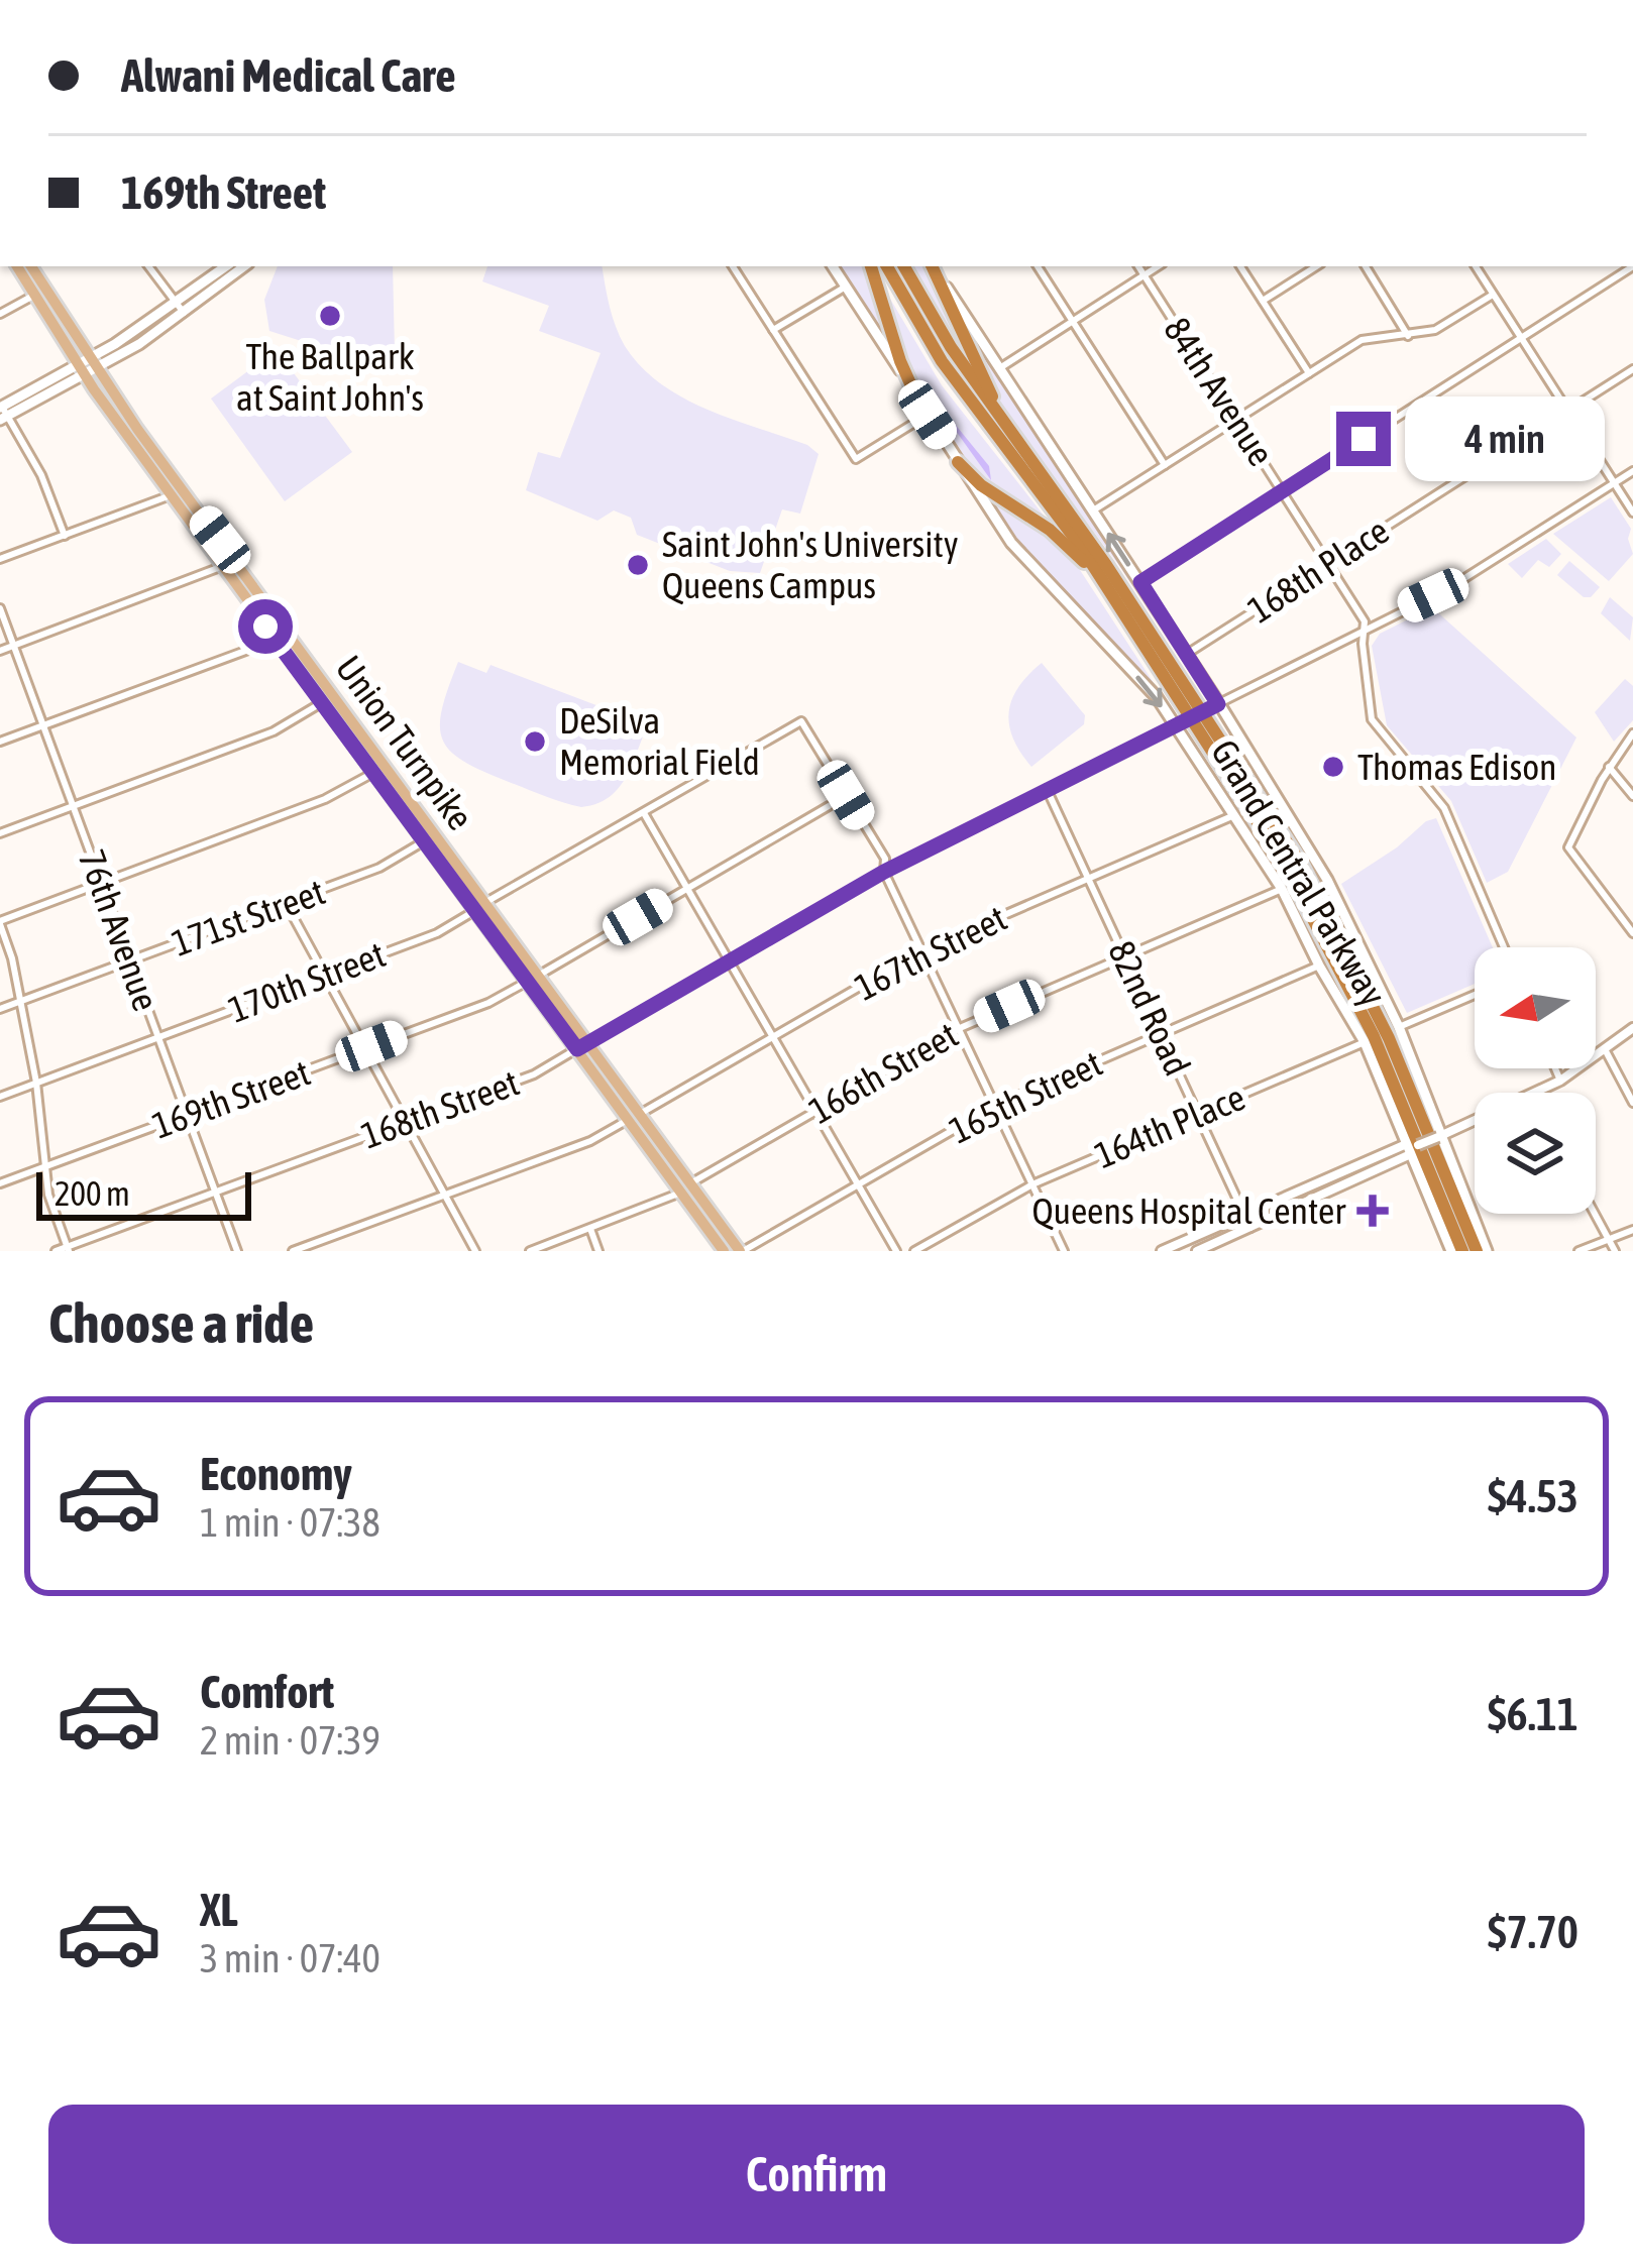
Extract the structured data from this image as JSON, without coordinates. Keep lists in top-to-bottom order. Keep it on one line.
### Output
{"streets":{"highway":["Grand Central Parkway"],"main road":["Union Turnpike"],"street":["84th Avenue","168th Place","171st Street","76th Avenue","167th Street","170th Street","82nd Road","166th Street","165th Street","169th Street","168th Street","164th Place"]},"crossings":[["84th Avenue","168th Place"],["84th Avenue","168th Street"],["168th Place","Grand Central Parkway"],["Union Turnpike","171st Street"],["Union Turnpike","167th Street"],["Union Turnpike","170th Street"],["Union Turnpike","166th Street"],["Union Turnpike","165th Street"],["Union Turnpike","169th Street"],["Union Turnpike","168th Street"],["Grand Central Parkway","167th Street"],["Grand Central Parkway","166th Street"],["Grand Central Parkway","165th Street"],["Grand Central Parkway","168th Street"],["Grand Central Parkway","164th Place"],["171st Street","76th Avenue"],["76th Avenue","170th Street"],["76th Avenue","169th Street"],["76th Avenue","168th Street"],["167th Street","82nd Road"],["170th Street","168th Street"],["82nd Road","166th Street"],["82nd Road","165th Street"],["82nd Road","168th Street"],["82nd Road","164th Place"]],"places":{"other":["The Ballpark at Saint John's","Saint John's University Queens Campus","DeSilva Memorial Field","Thomas Edison"],"health":["Queens Hospital Center"]},"scale_bar":"200 m","north":"left","page":{"banner":["Alwani Medical Care","169th Street"],"bubble":"4 min","scale":"200 m","heading":"Choose a ride","list":[{"name":"Economy","note":"1 min · 07:38","value":"$4.53"},{"name":"Comfort","note":"2 min · 07:39","value":"$6.11"},{"name":"XL","note":"3 min · 07:40","value":"$7.70"}],"buttons":"Confirm"}}
